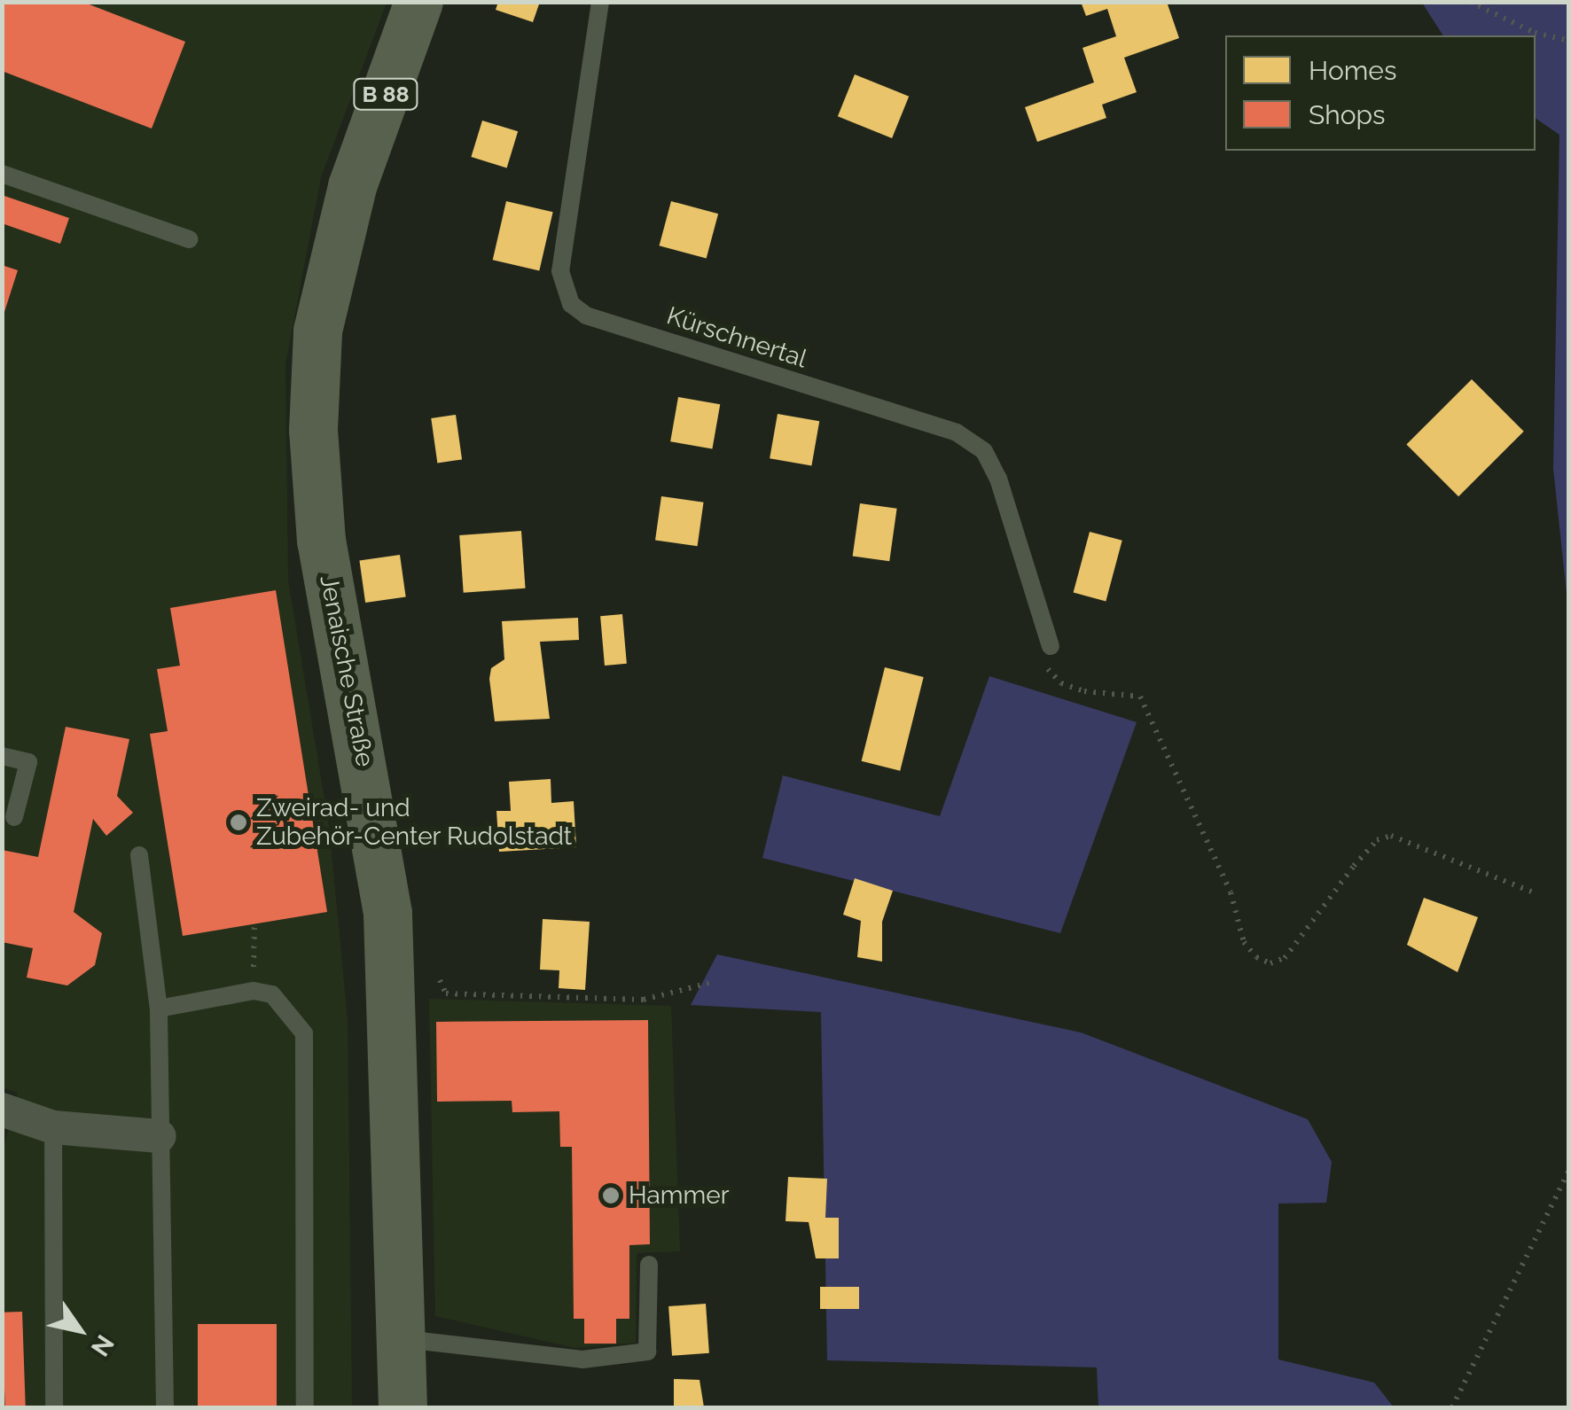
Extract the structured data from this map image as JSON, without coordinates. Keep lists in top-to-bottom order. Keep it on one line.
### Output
{"streets":{"main road":["B 88","Jenaische Straße"],"lane":["Kürschnertal"]},"places":["Zweirad- und Zubehör-Center Rudolstadt","Hammer"],"legend":["Homes","Shops"],"north":"bottom right"}
